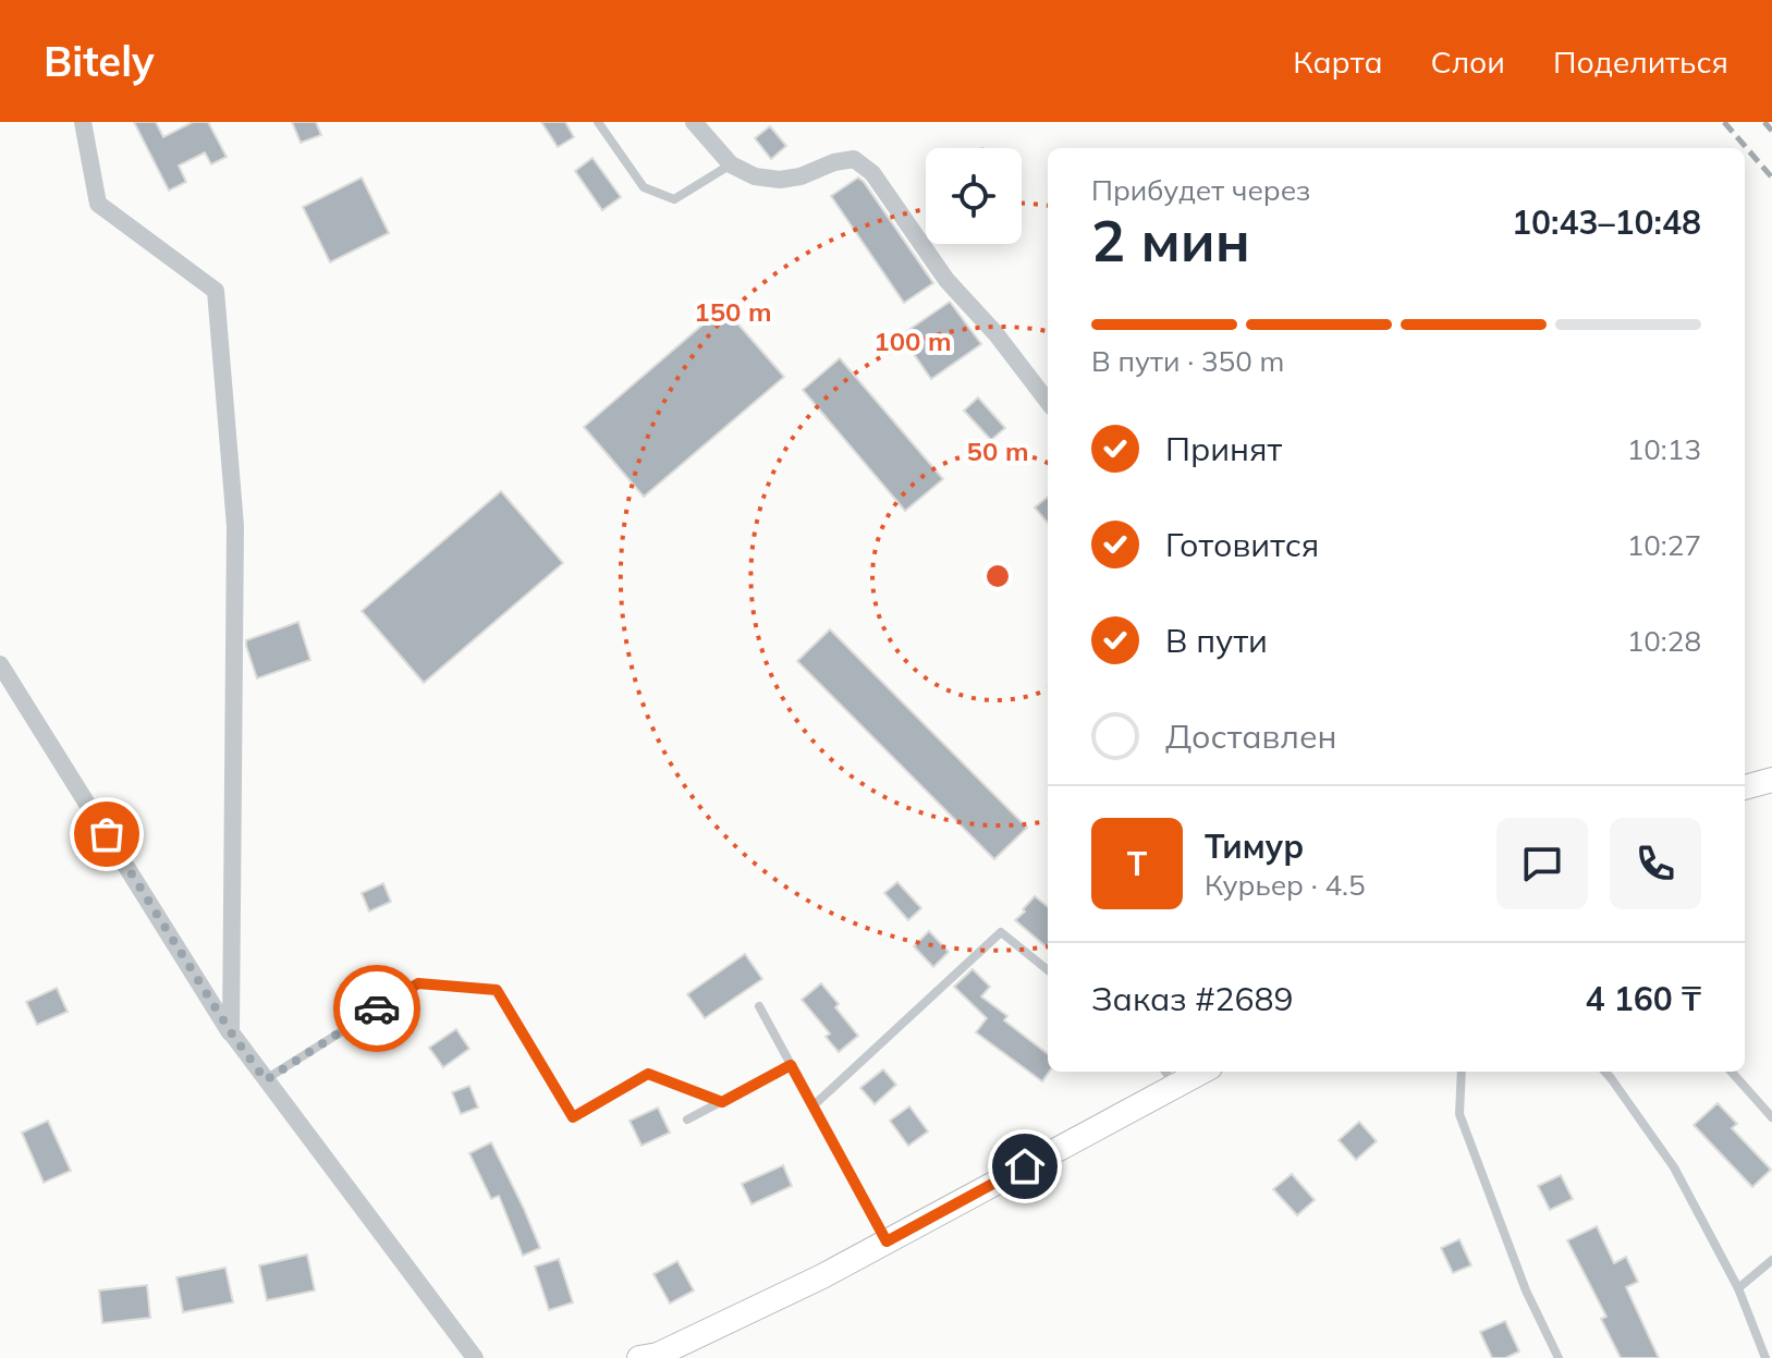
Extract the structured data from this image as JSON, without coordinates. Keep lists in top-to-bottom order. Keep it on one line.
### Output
{"page":{"header":"Bitely","nav":["Карта","Слои","Поделиться"],"heading":["2 мин","Прибудет через","10:43–10:48"],"panel":["Тимур","Курьер · 4.5","Заказ #2689","4 160 ₸"],"bar":"В пути · 350 m","list":[["Принят","10:13"],["Готовится","10:27"],["В пути","10:28"],"Доставлен"],"round":"Т"},"rings":["150 m","100 m","50 m"]}
